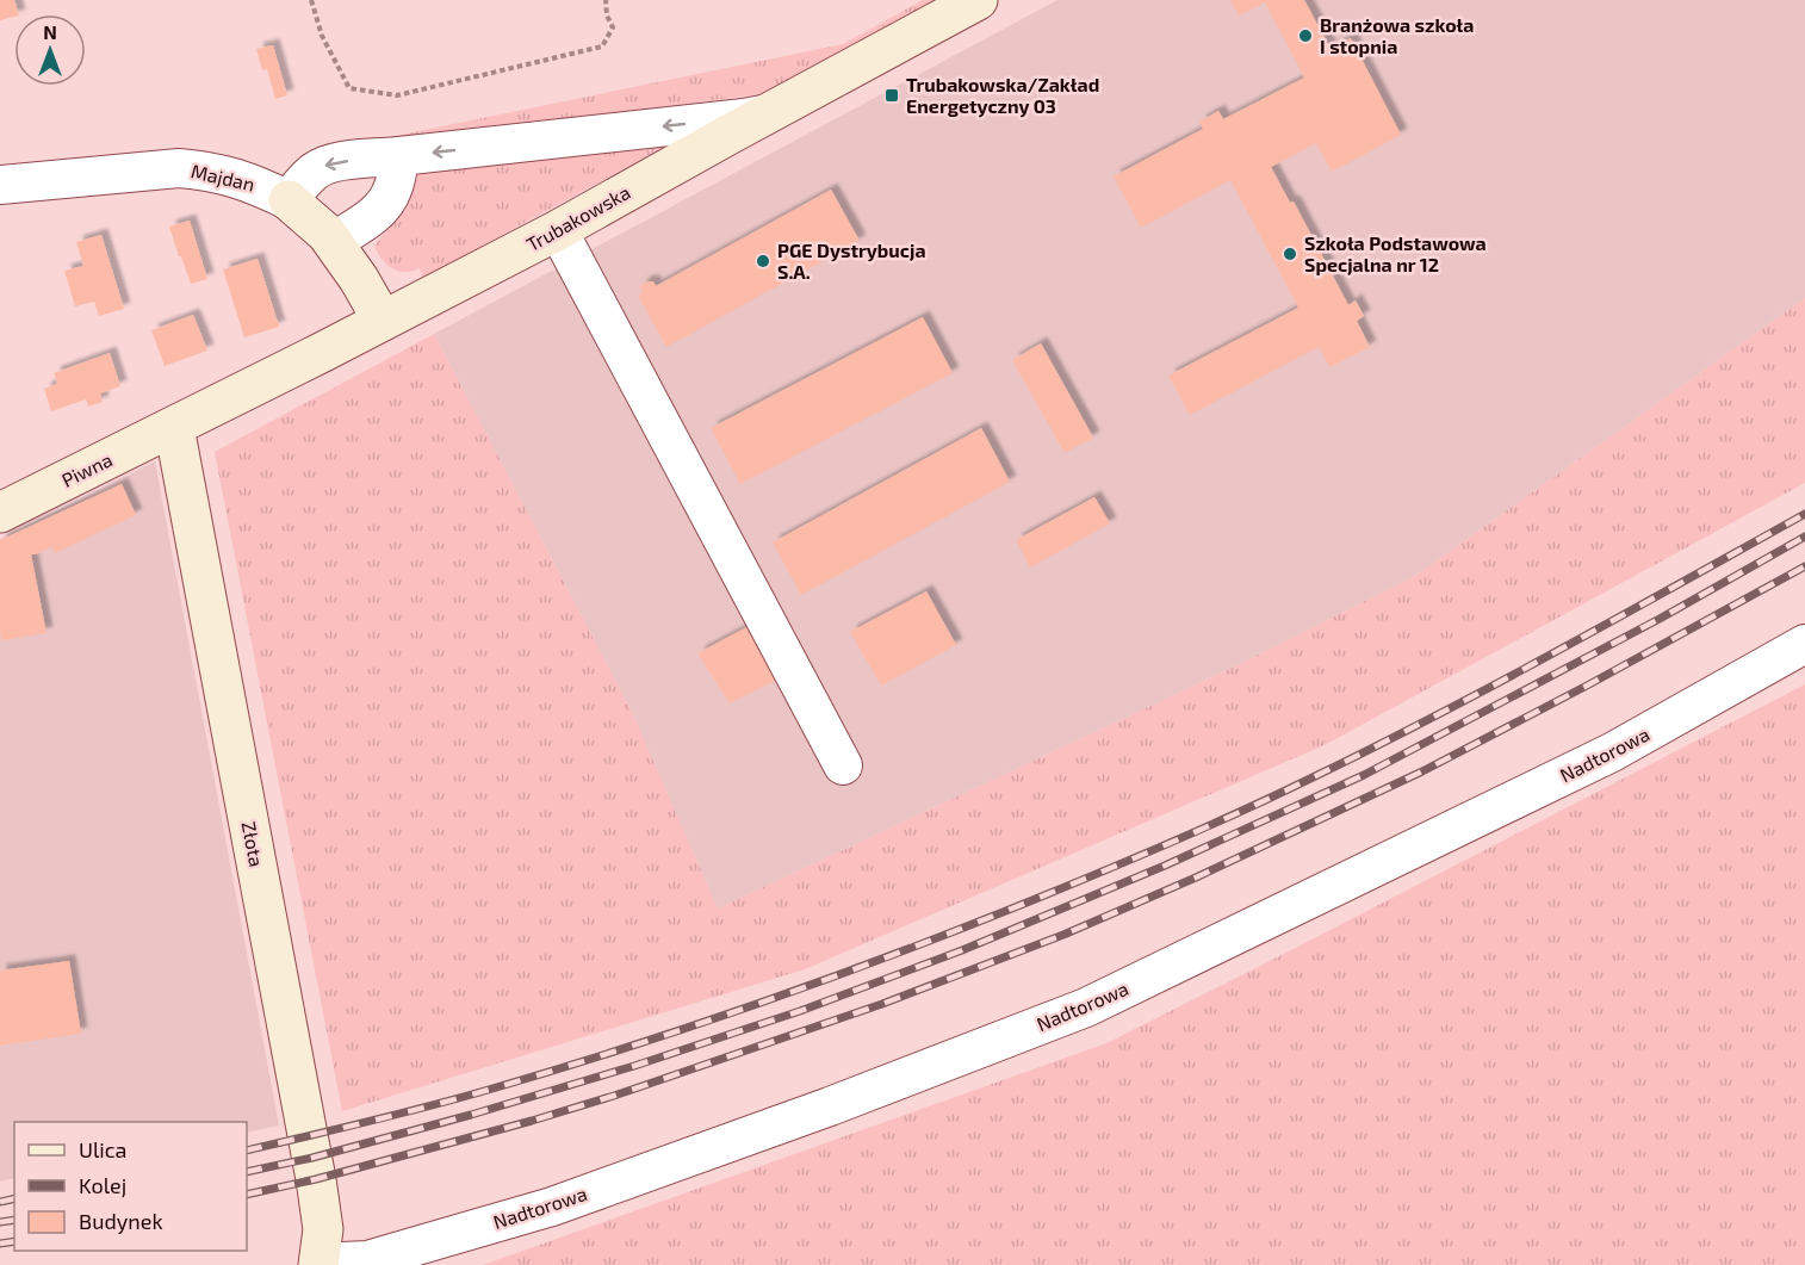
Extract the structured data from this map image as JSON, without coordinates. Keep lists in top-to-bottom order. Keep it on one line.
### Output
{"streets":{"street":["Majdan","Trubakowska","Piwna","Nadtorowa","Złota"]},"crossings":[["Majdan","Trubakowska"],["Trubakowska","Piwna"],["Trubakowska","Złota"],["Piwna","Złota"],["Nadtorowa","Złota"]],"places":{"other":["Branżowa szkoła I stopnia","Szkoła Podstawowa Specjalna nr 12","PGE Dystrybucja S.A."],"transit":["Trubakowska/Zakład Energetyczny 03"]},"legend":["Ulica","Kolej","Budynek"],"north":"top"}
